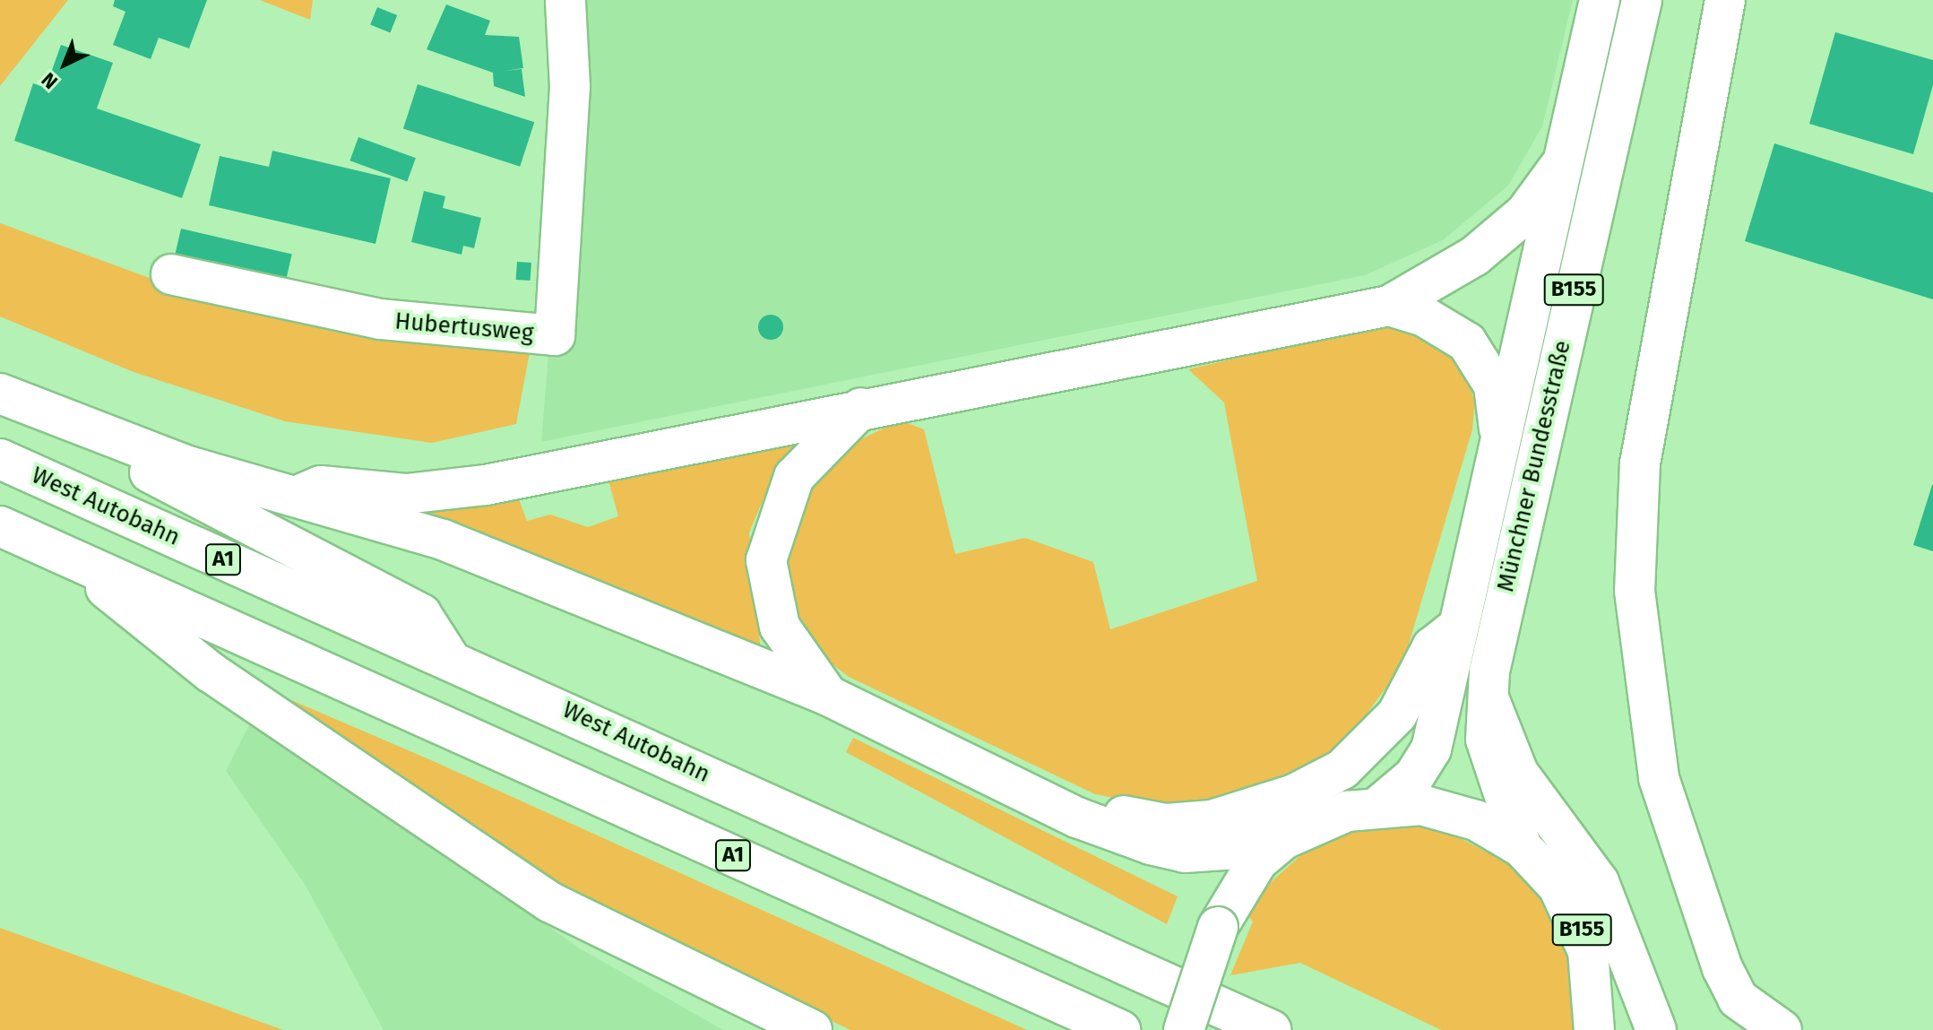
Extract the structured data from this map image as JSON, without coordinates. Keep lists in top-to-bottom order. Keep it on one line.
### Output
{"streets":{"main road":["B155","Hubertusweg","Münchner Bundesstraße","West Autobahn","A1"]},"north":"bottom left"}
